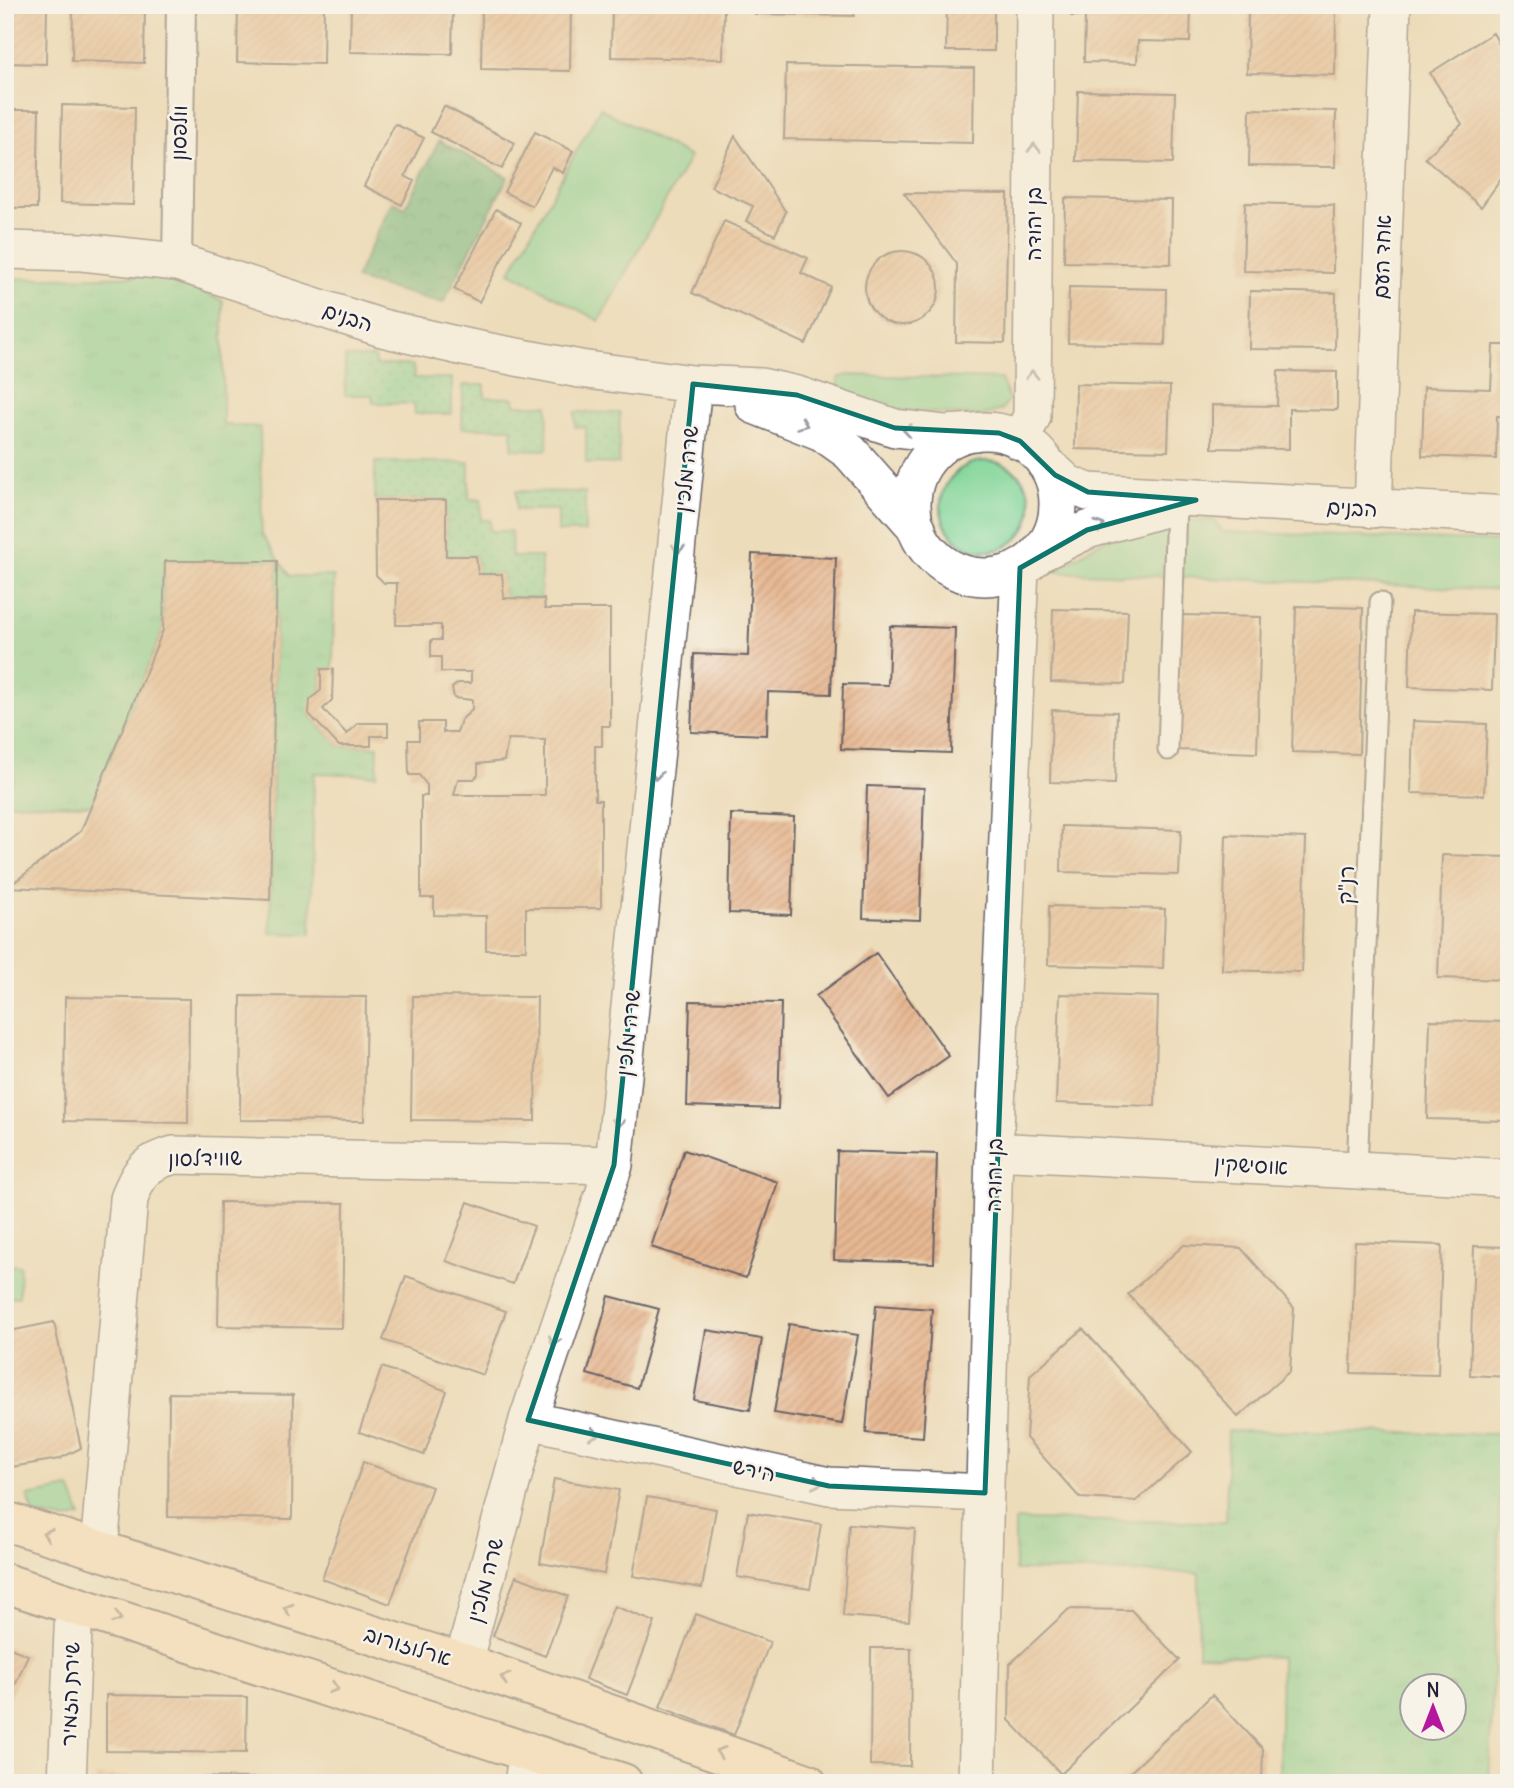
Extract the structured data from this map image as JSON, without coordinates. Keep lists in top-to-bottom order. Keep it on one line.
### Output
{"streets":{"main road":["ארלוזורוב"],"street":["וולפסון","בן יהודה","אחד העם","הבנים","שרה מלכין","שווידלסון","אוסישקין","הירש","שירת הזמיר"],"lane":["רנ\"ק"]},"crossings":[["וולפסון","הבנים"],["בן יהודה","הבנים"],["בן יהודה","אוסישקין"],["בן יהודה","הירש"],["אחד העם","הבנים"],["הבנים","שרה מלכין"],["שרה מלכין","שווידלסון"],["שרה מלכין","הירש"],["שרה מלכין","ארלוזורוב"],["רנ\"ק","אוסישקין"],["שווידלסון","ארלוזורוב"]],"one_way":["שרה מלכין","הירש"],"north":"top"}
